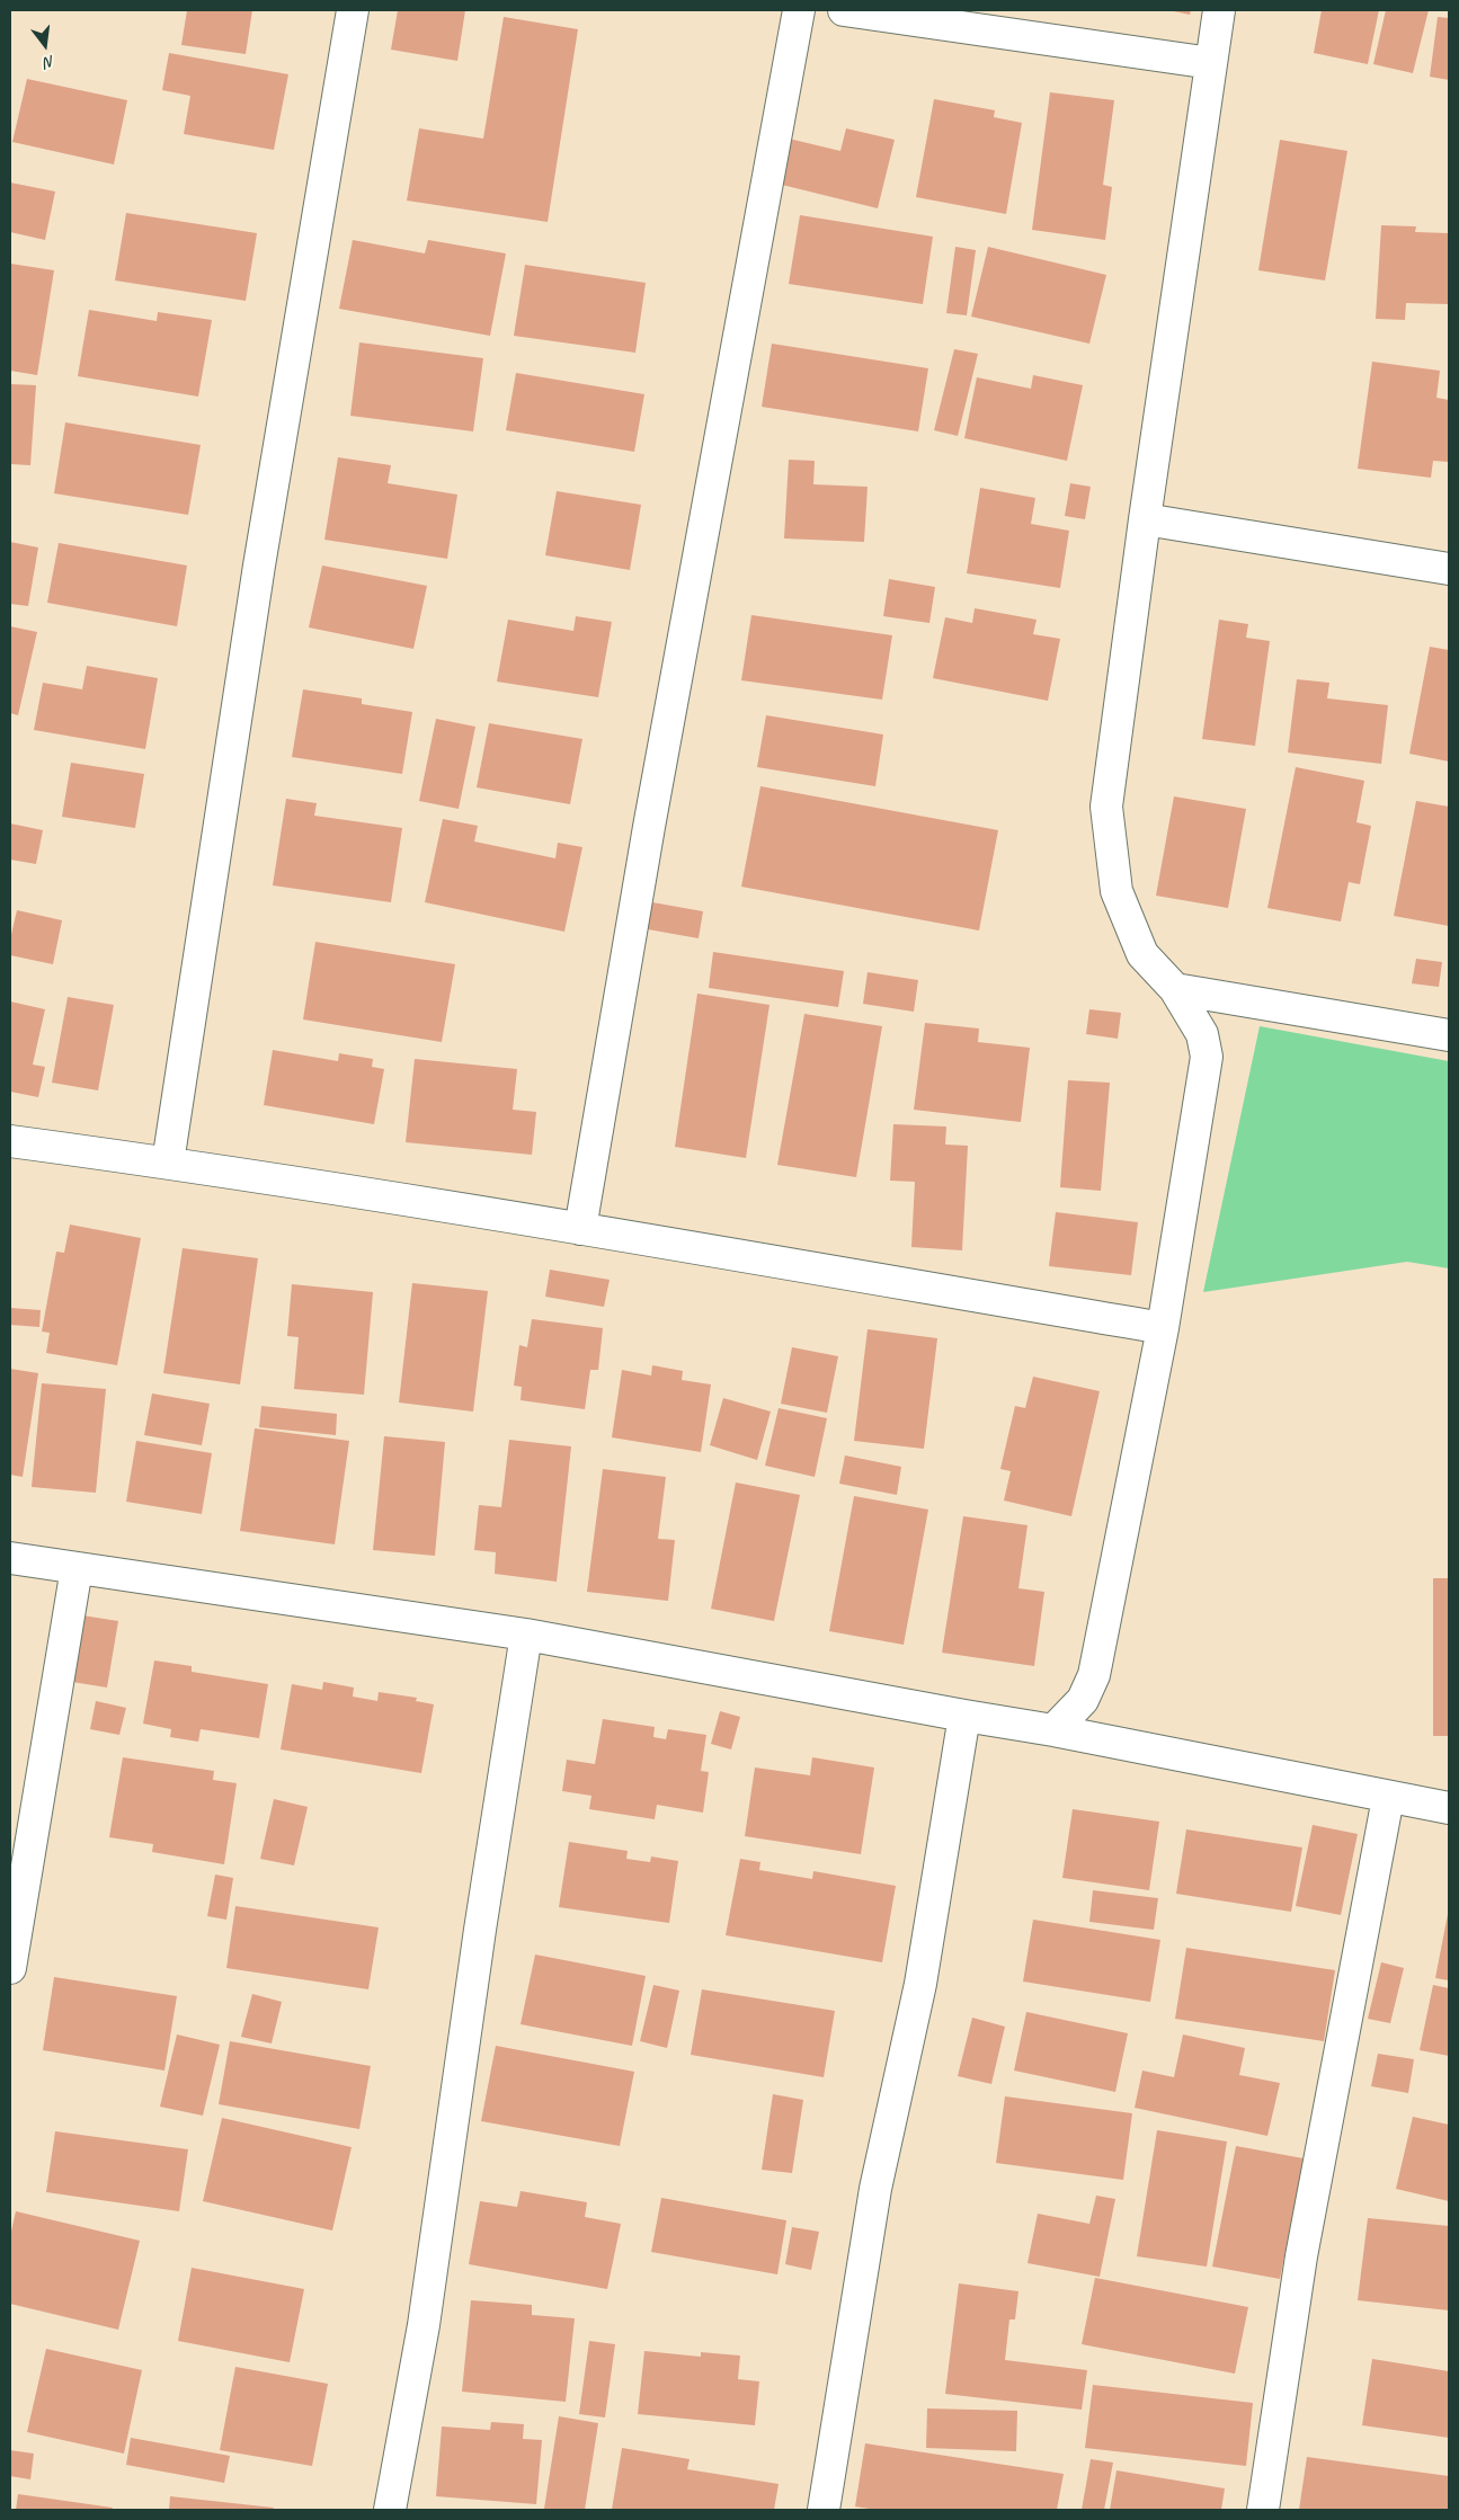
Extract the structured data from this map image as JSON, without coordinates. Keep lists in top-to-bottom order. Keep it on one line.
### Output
{"north":"bottom"}
